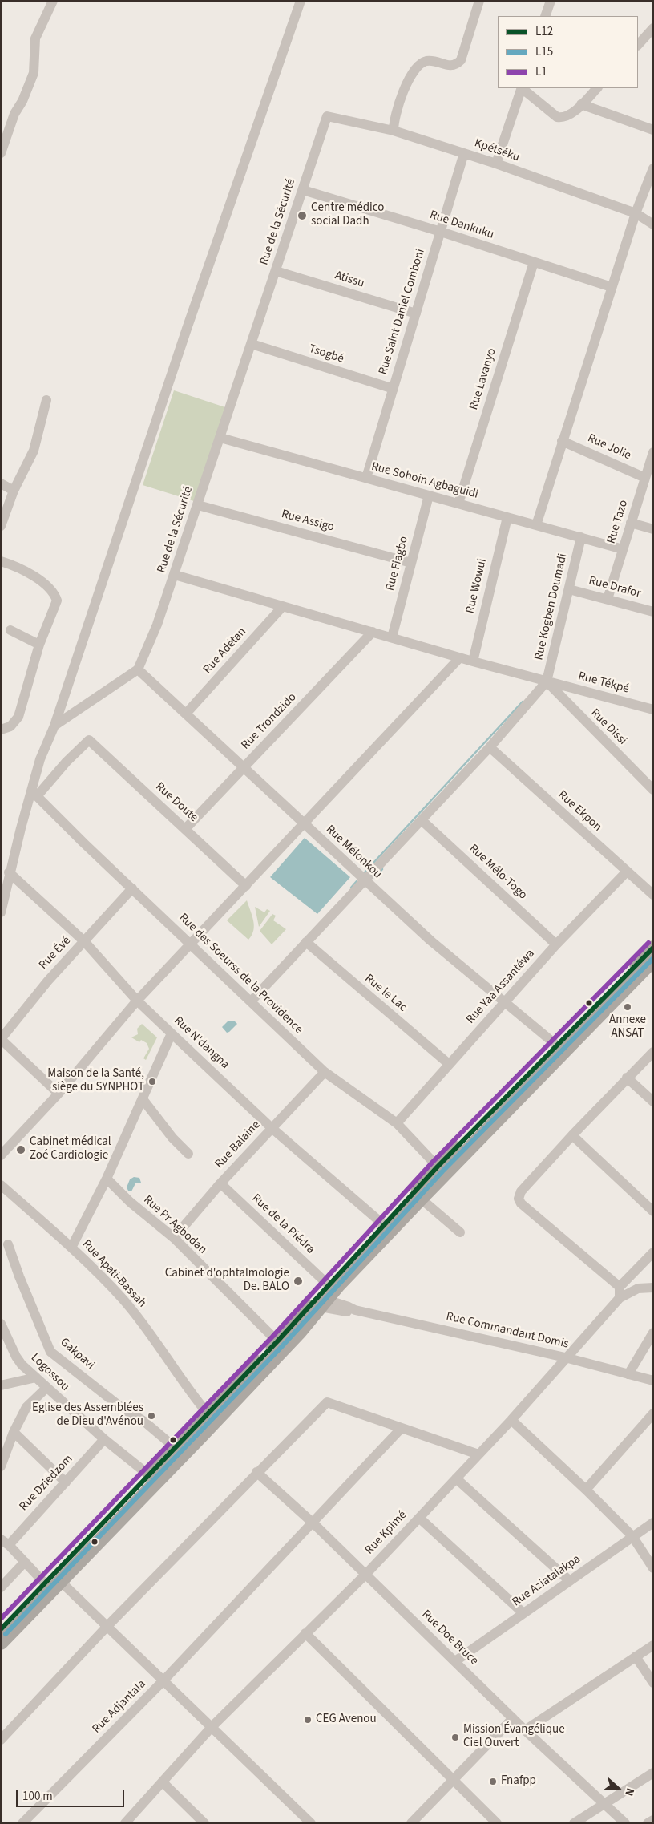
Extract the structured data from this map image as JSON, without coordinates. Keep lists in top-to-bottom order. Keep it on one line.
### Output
{"streets":{"street":["Kpétséku","Rue de la Sécurité","Rue Dankuku","Atissu","Rue Saint Daniel Comboni","Tsogbé","Rue Lavanyo","Rue Jolie","Rue Sohoin Agbaguidi","Rue Assigo","Rue Tazo","Rue Fiagbo","Rue Wowui","Rue Drafor","Rue Kogben Doumadi","Rue Adétan","Rue Tékpé","Rue Trondzido","Rue Dissi","Rue Doute","Rue Ekpon","Rue Mélonkou","Rue Mélo-Togo","Rue Évé","Rue des Soeurss de la Providence","Rue Yaa Assantéwa","Rue le Lac","Rue N'dangna","Rue Balaine","Rue de la Piédra","Rue Pr Agbodan","Rue Apati-Bassah","Rue Commandant Domis","Gakpavi","Logossou","Rue Dziédzom","Rue Kpimé","Rue Aziatalakpa","Rue Doe Bruce","Rue Adjantala"]},"crossings":[["Kpétséku","Rue de la Sécurité"],["Kpétséku","Rue Saint Daniel Comboni"],["Rue de la Sécurité","Rue Dankuku"],["Rue de la Sécurité","Atissu"],["Rue de la Sécurité","Tsogbé"],["Rue de la Sécurité","Rue Sohoin Agbaguidi"],["Rue de la Sécurité","Rue Assigo"],["Rue de la Sécurité","Rue Tékpé"],["Rue de la Sécurité","Rue Mélonkou"],["Rue Dankuku","Rue Saint Daniel Comboni"],["Rue Dankuku","Rue Lavanyo"],["Atissu","Rue Saint Daniel Comboni"],["Rue Saint Daniel Comboni","Tsogbé"],["Rue Saint Daniel Comboni","Rue Sohoin Agbaguidi"],["Rue Lavanyo","Rue Sohoin Agbaguidi"],["Rue Jolie","Rue Tazo"],["Rue Sohoin Agbaguidi","Rue Tazo"],["Rue Sohoin Agbaguidi","Rue Fiagbo"],["Rue Sohoin Agbaguidi","Rue Wowui"],["Rue Sohoin Agbaguidi","Rue Kogben Doumadi"],["Rue Assigo","Rue Fiagbo"],["Rue Tazo","Rue Drafor"],["Rue Fiagbo","Rue Tékpé"],["Rue Wowui","Rue Tékpé"],["Rue Drafor","Rue Kogben Doumadi"],["Rue Kogben Doumadi","Rue Tékpé"],["Rue Kogben Doumadi","Rue Dissi"],["Rue Adétan","Rue Tékpé"],["Rue Adétan","Rue Mélonkou"],["Rue Tékpé","Rue Trondzido"],["Rue Tékpé","Rue Dissi"],["Rue Trondzido","Rue Doute"],["Rue Trondzido","Rue Mélonkou"],["Rue Doute","Rue des Soeurss de la Providence"],["Rue Ekpon","Rue Yaa Assantéwa"],["Rue Mélonkou","Rue Yaa Assantéwa"],["Rue Mélo-Togo","Rue Yaa Assantéwa"],["Rue Évé","Rue des Soeurss de la Providence"],["Rue Évé","Rue N'dangna"],["Rue des Soeurss de la Providence","Rue Yaa Assantéwa"],["Rue des Soeurss de la Providence","Rue Balaine"],["Rue Yaa Assantéwa","Rue le Lac"],["Rue N'dangna","Rue Balaine"],["Rue Balaine","Rue de la Piédra"],["Rue Balaine","Rue Pr Agbodan"],["Rue de la Piédra","Rue Commandant Domis"],["Rue Commandant Domis","Rue Kpimé"],["Logossou","Rue Dziédzom"],["Rue Kpimé","Rue Doe Bruce"],["Rue Aziatalakpa","Rue Doe Bruce"],["Rue Doe Bruce","Rue Adjantala"]],"places":["Centre médico social Dadh","Annexe ANSAT","Maison de la Santé, siège du SYNPHOT","Cabinet médical Zoé Cardiologie","Cabinet d'ophtalmologie De. BALO","Eglise des Assemblées de Dieu d'Avénou","CEG Avenou","Mission Évangélique Ciel Ouvert","Fnafpp"],"lines":["transit line L1","transit line L12","transit line L15"],"legend":["L12","L15","L1"],"scale_bar":"100 m","north":"right"}
